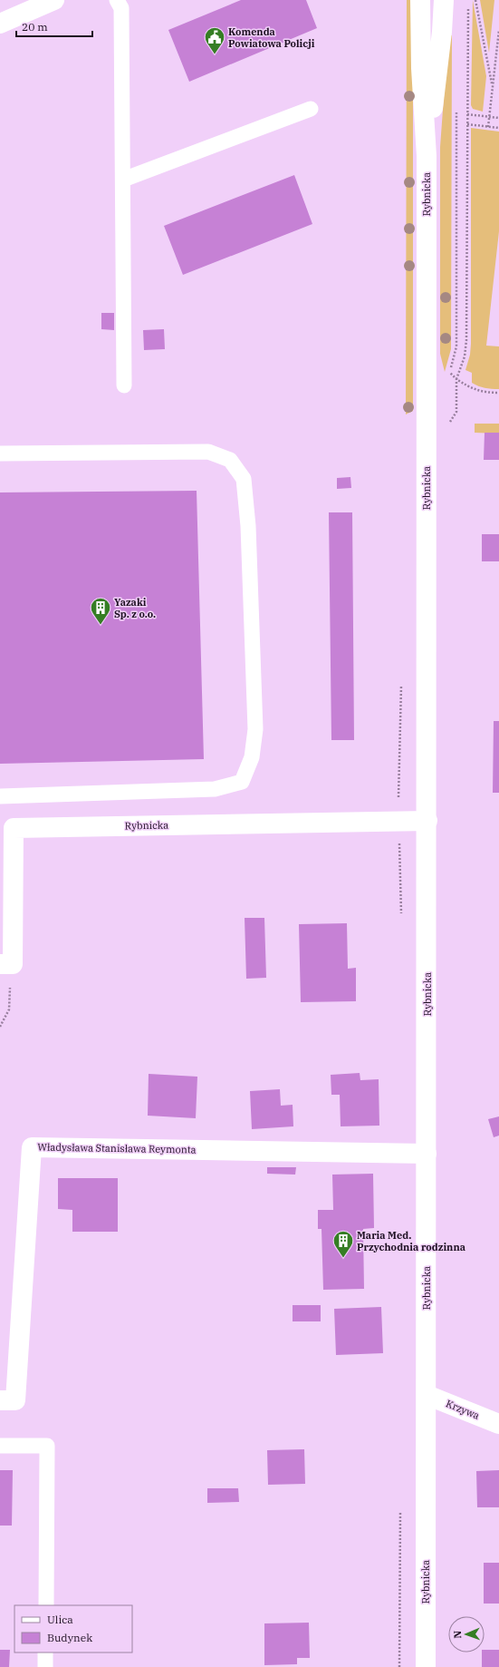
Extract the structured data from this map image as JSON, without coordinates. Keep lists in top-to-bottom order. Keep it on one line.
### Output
{"streets":{"street":["Rybnicka","Władysława Stanisława Reymonta","Krzywa"]},"crossings":[["Rybnicka","Władysława Stanisława Reymonta"],["Rybnicka","Krzywa"]],"places":{"public building":["Komenda Powiatowa Policji"],"building":["Yazaki Sp. z o.o.","Maria Med. Przychodnia rodzinna"]},"legend":["Ulica","Budynek"],"scale_bar":"20 m","north":"left"}
